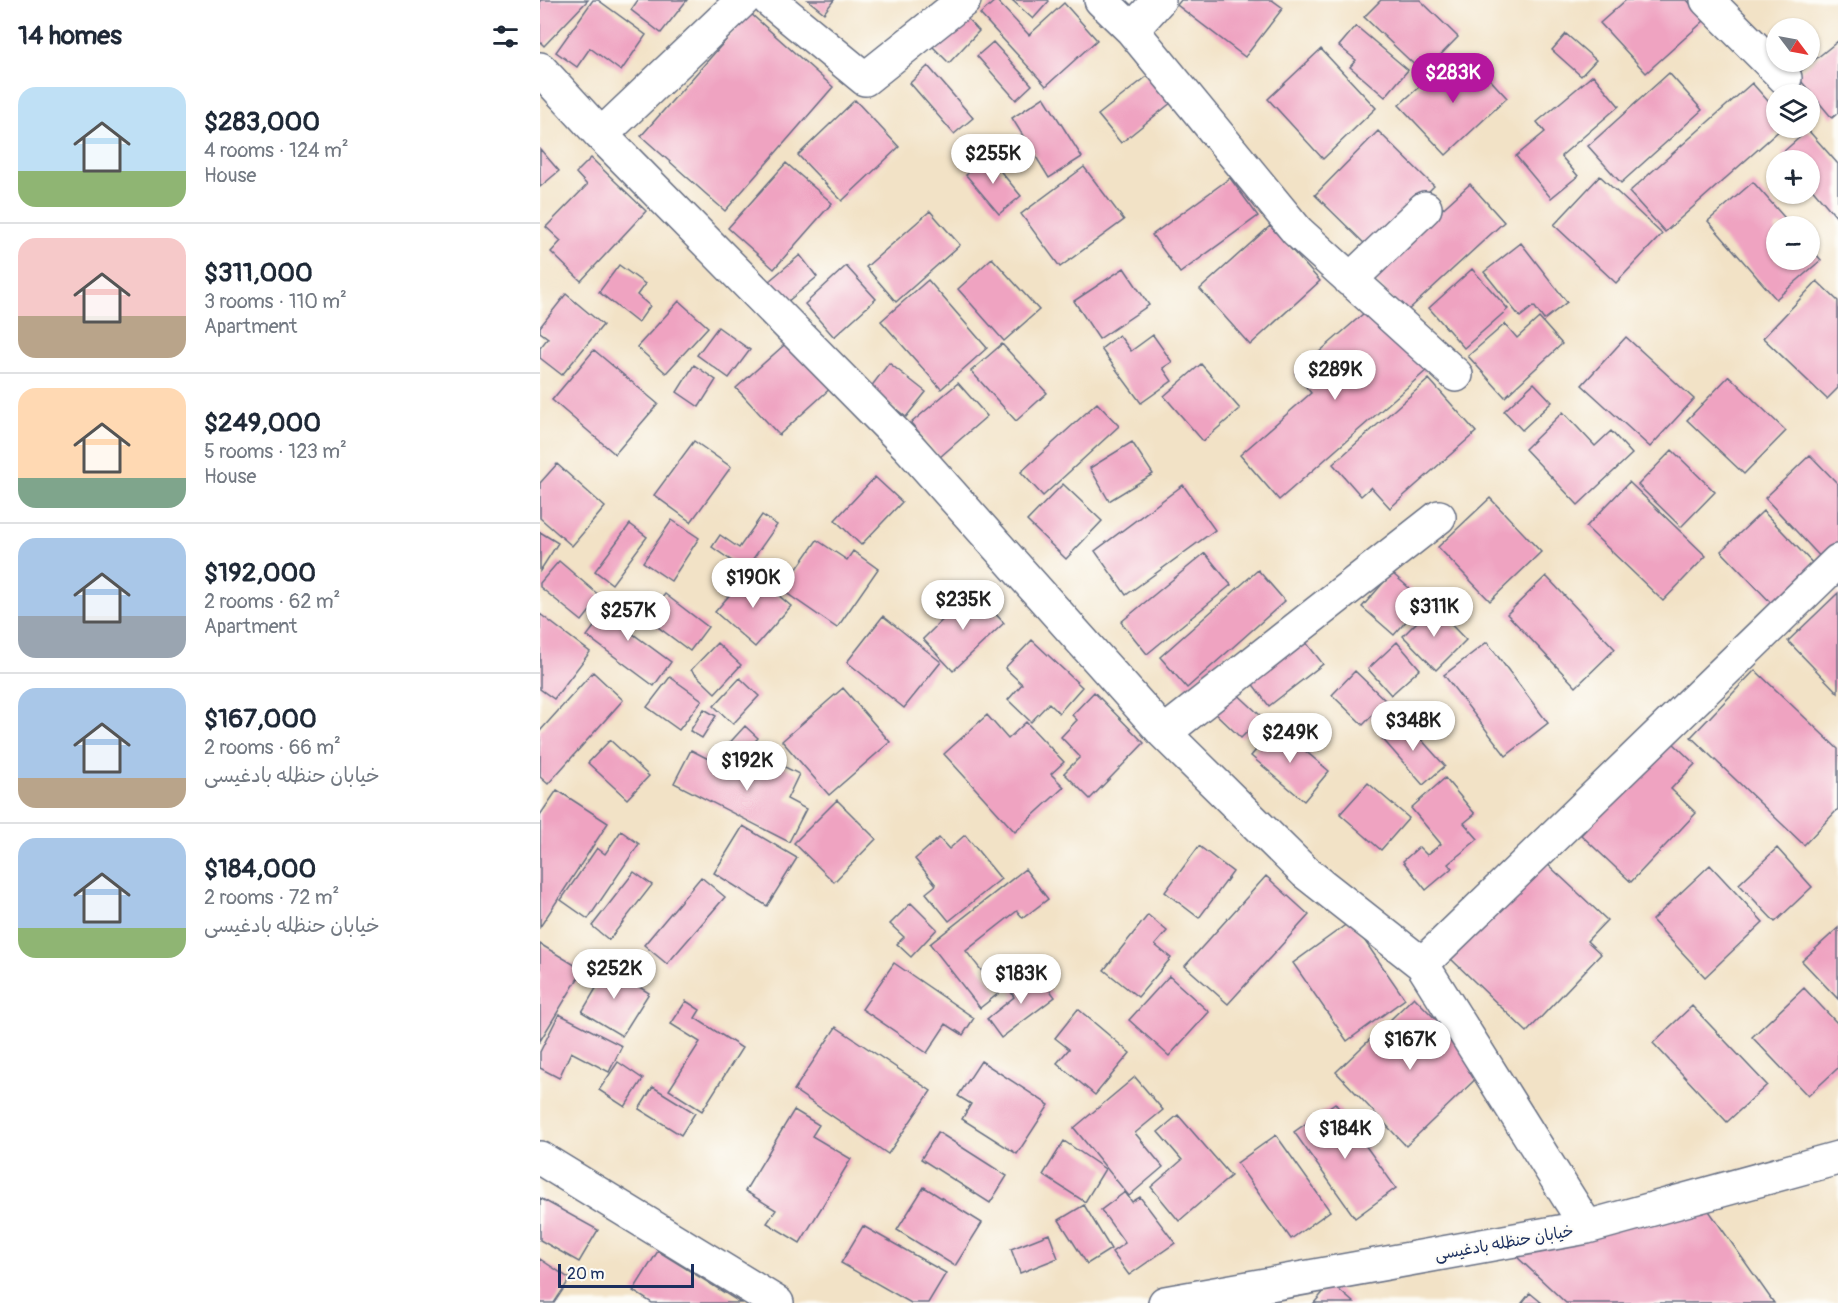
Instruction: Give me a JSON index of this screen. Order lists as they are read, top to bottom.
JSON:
{
  "streets": {
    "street": ["خیابان حنظله بادغیسی"]
  },
  "scale_bar": "20 m",
  "north": "bottom right",
  "page": {
    "heading": "14 homes",
    "map_buttons": ["+", "−"],
    "price": [
      "$283K",
      "$255K",
      "$289K",
      "$190K",
      "$235K",
      "$311K",
      "$257K",
      "$348K",
      "$249K",
      "$192K",
      "$252K",
      "$183K",
      "$167K",
      "$184K"
    ],
    "list": [
      {
        "name": "$283,000",
        "note": "4 rooms · 124 m² · House"
      },
      {
        "name": "$311,000",
        "note": "3 rooms · 110 m² · Apartment"
      },
      {
        "name": "$249,000",
        "note": "5 rooms · 123 m² · House"
      },
      {
        "name": "$192,000",
        "note": "2 rooms · 62 m² · Apartment"
      },
      {
        "name": "$167,000",
        "note": "2 rooms · 66 m² · خیابان حنظله بادغیسی"
      },
      {
        "name": "$184,000",
        "note": "2 rooms · 72 m² · خیابان حنظله بادغیسی"
      }
    ],
    "scale": "20 m"
  }
}
